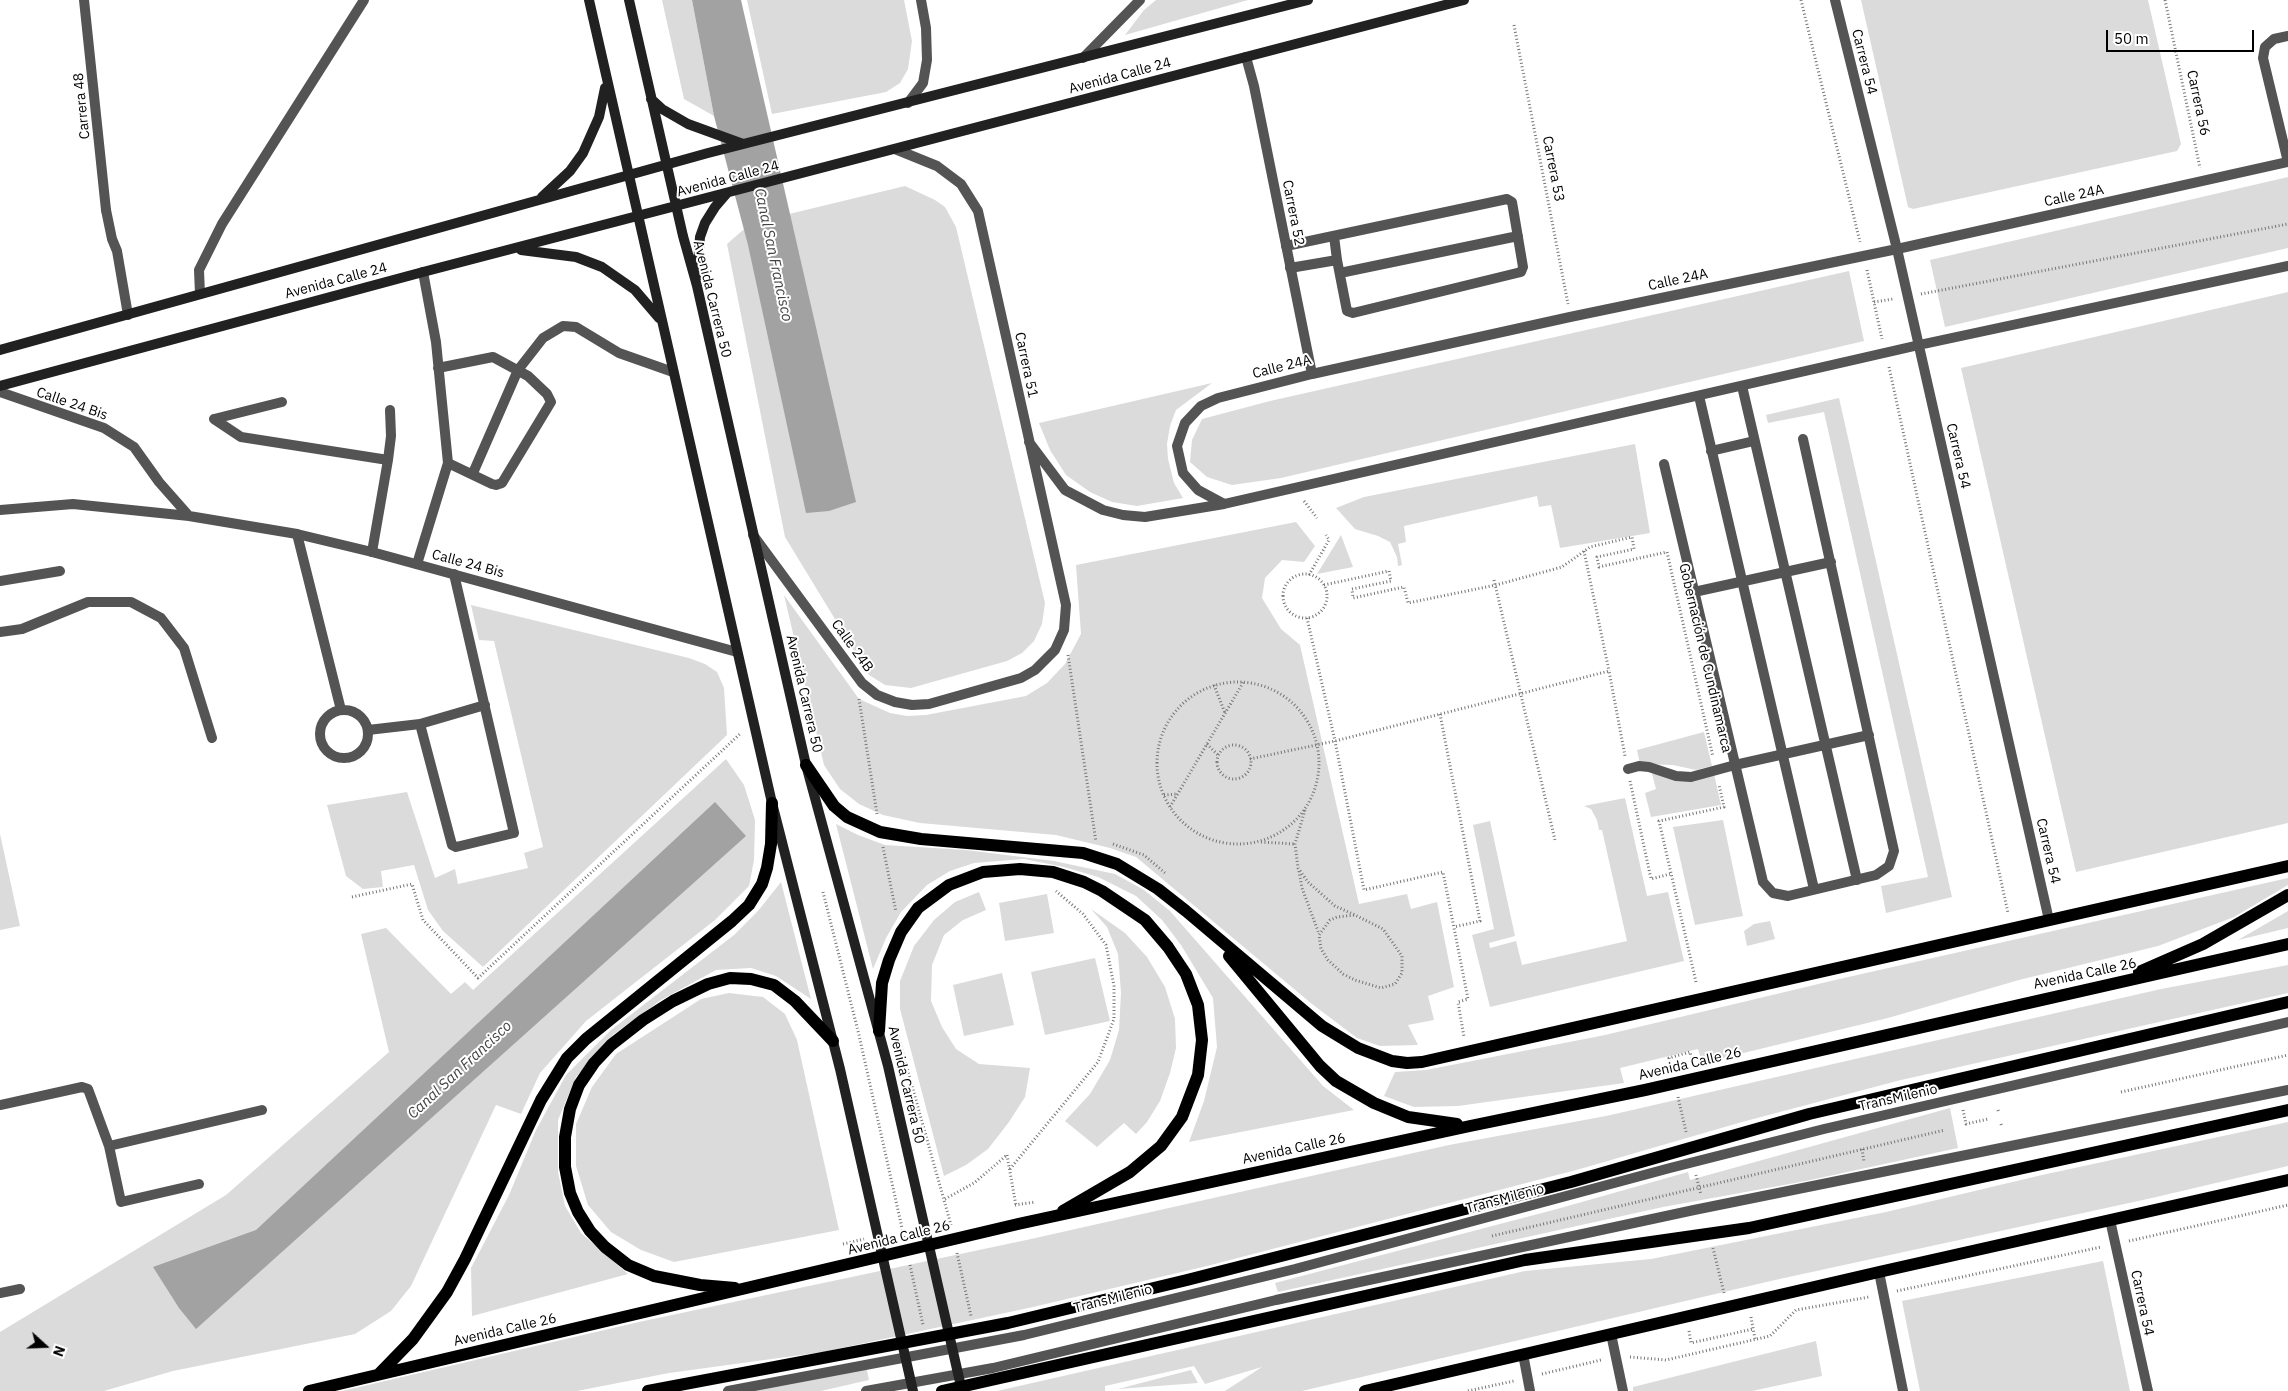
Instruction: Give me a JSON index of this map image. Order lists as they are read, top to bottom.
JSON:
{
  "streets": {
    "main road": ["Avenida Calle 24", "Avenida Carrera 50", "Avenida Calle 26"],
    "street": [
      "Carrera 54",
      "Carrera 48",
      "Calle 24A",
      "Carrera 52",
      "Carrera 51",
      "Calle 24 Bis",
      "Calle 24B",
      "Gobernación de Cundinamarca",
      "TransMilenio"
    ],
    "path": ["Carrera 56", "Carrera 53"]
  },
  "crossings": [
    ["Carrera 54", "Calle 24A"],
    ["Avenida Calle 24", "Carrera 48"],
    ["Avenida Calle 24", "Carrera 52"],
    ["Avenida Calle 24", "Avenida Carrera 50"],
    ["Avenida Calle 24", "Carrera 51"],
    ["Carrera 56", "Calle 24A"],
    ["Carrera 53", "Calle 24A"],
    ["Calle 24A", "Carrera 52"],
    ["Avenida Carrera 50", "Calle 24B"],
    ["Carrera 51", "Calle 24B"]
  ],
  "water": ["Canal San Francisco"],
  "scale_bar": "50 m",
  "north": "right"
}
